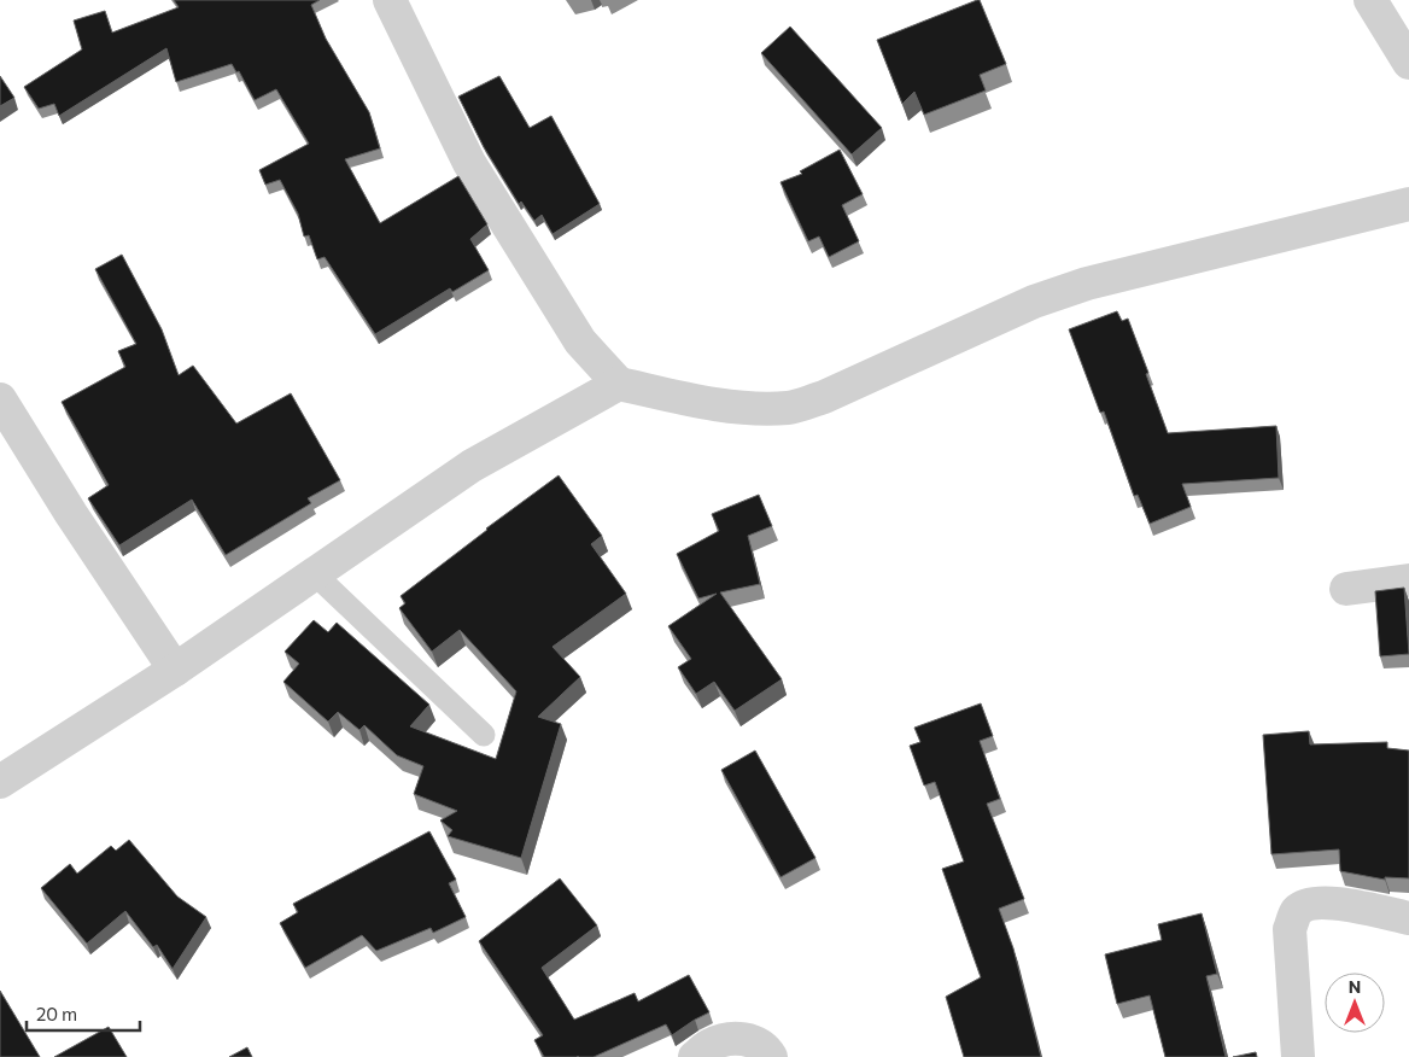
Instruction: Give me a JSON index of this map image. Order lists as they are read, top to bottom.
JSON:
{
  "scale_bar": "20 m",
  "north": "top"
}
